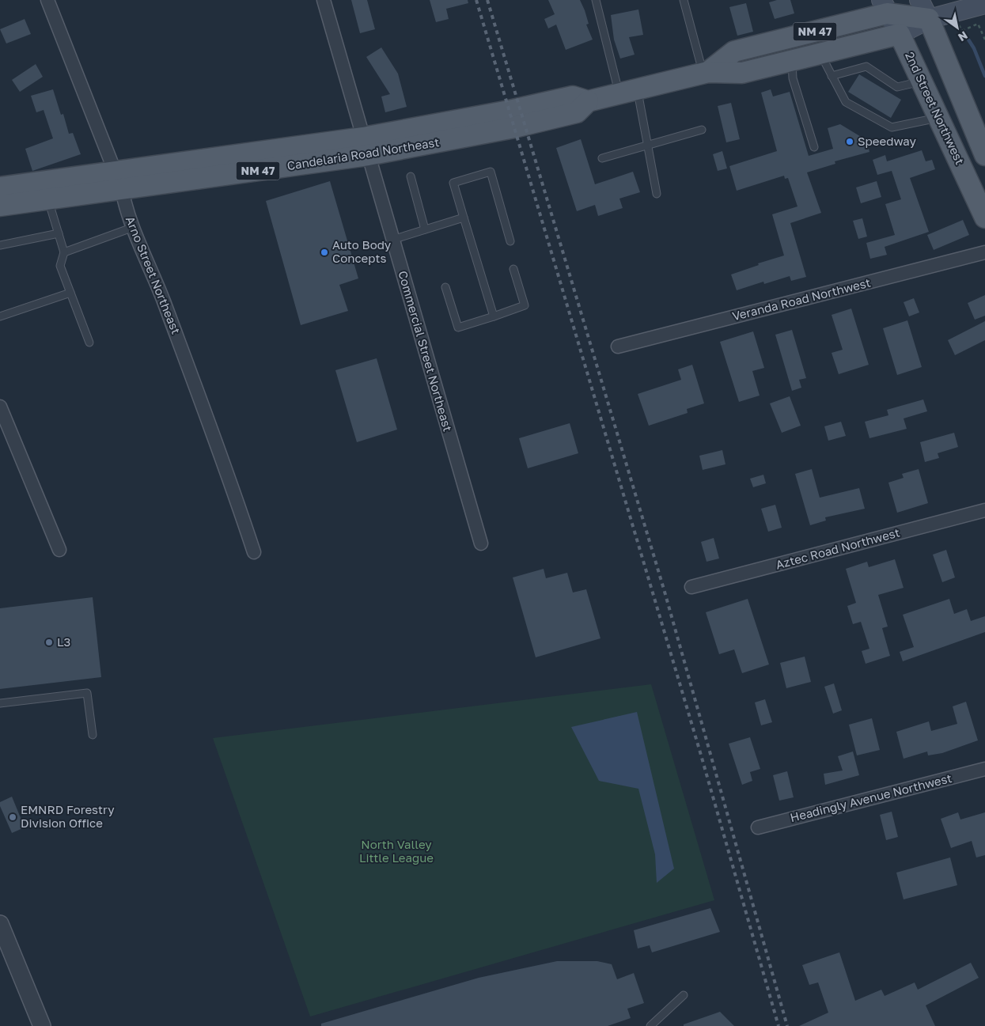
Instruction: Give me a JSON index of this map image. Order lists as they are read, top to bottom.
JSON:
{
  "streets": {
    "main road": ["NM 47", "2nd Street Northwest", "Candelaria Road Northeast"],
    "street": [
      "Arno Street Northeast",
      "Veranda Road Northwest",
      "Commercial Street Northeast",
      "Aztec Road Northwest",
      "Headingly Avenue Northwest"
    ]
  },
  "crossings": [
    ["NM 47", "2nd Street Northwest"],
    ["NM 47", "Candelaria Road Northeast"],
    ["Candelaria Road Northeast", "Arno Street Northeast"],
    ["Candelaria Road Northeast", "Commercial Street Northeast"]
  ],
  "parks": ["North Valley Little League"],
  "places": [
    "Speedway",
    "Auto Body Concepts",
    "L3",
    "EMNRD Forestry Division Office"
  ],
  "north": "bottom right"
}
